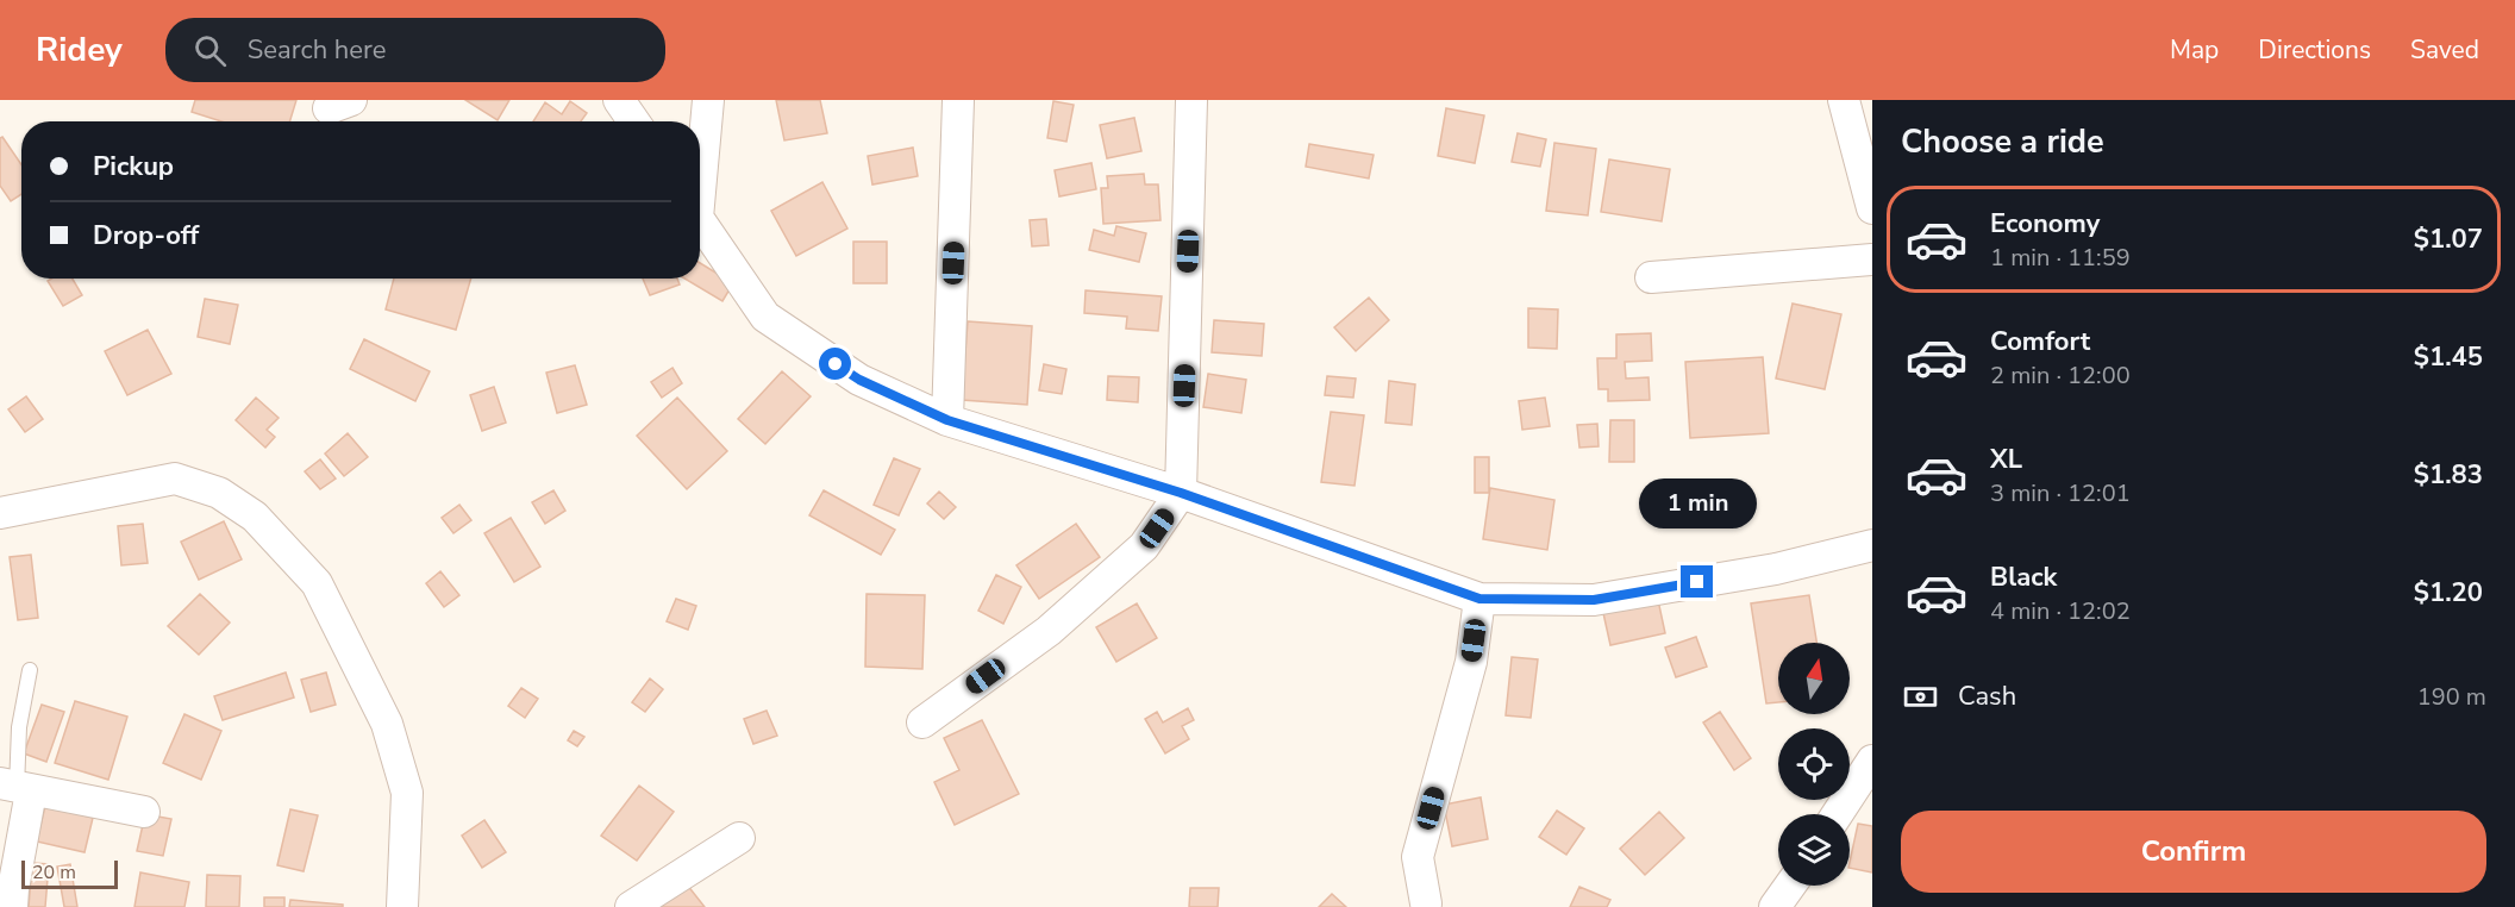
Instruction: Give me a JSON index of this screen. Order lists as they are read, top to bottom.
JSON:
{
  "scale_bar": "20 m",
  "north": "top",
  "page": {
    "header": "Ridey",
    "search": "Search here",
    "nav": ["Map", "Directions", "Saved"],
    "heading": "Choose a ride",
    "banner": ["Pickup", "Drop-off"],
    "list": [
      {
        "name": "Economy",
        "note": "1 min · 11:59",
        "value": "$1.07"
      },
      {
        "name": "Comfort",
        "note": "2 min · 12:00",
        "value": "$1.45"
      },
      {
        "name": "XL",
        "note": "3 min · 12:01",
        "value": "$1.83"
      },
      {
        "name": "Black",
        "note": "4 min · 12:02",
        "value": "$1.20"
      }
    ],
    "bubble": "1 min",
    "pay": ["Cash", "190 m"],
    "buttons": "Confirm",
    "scale": "20 m"
  }
}
